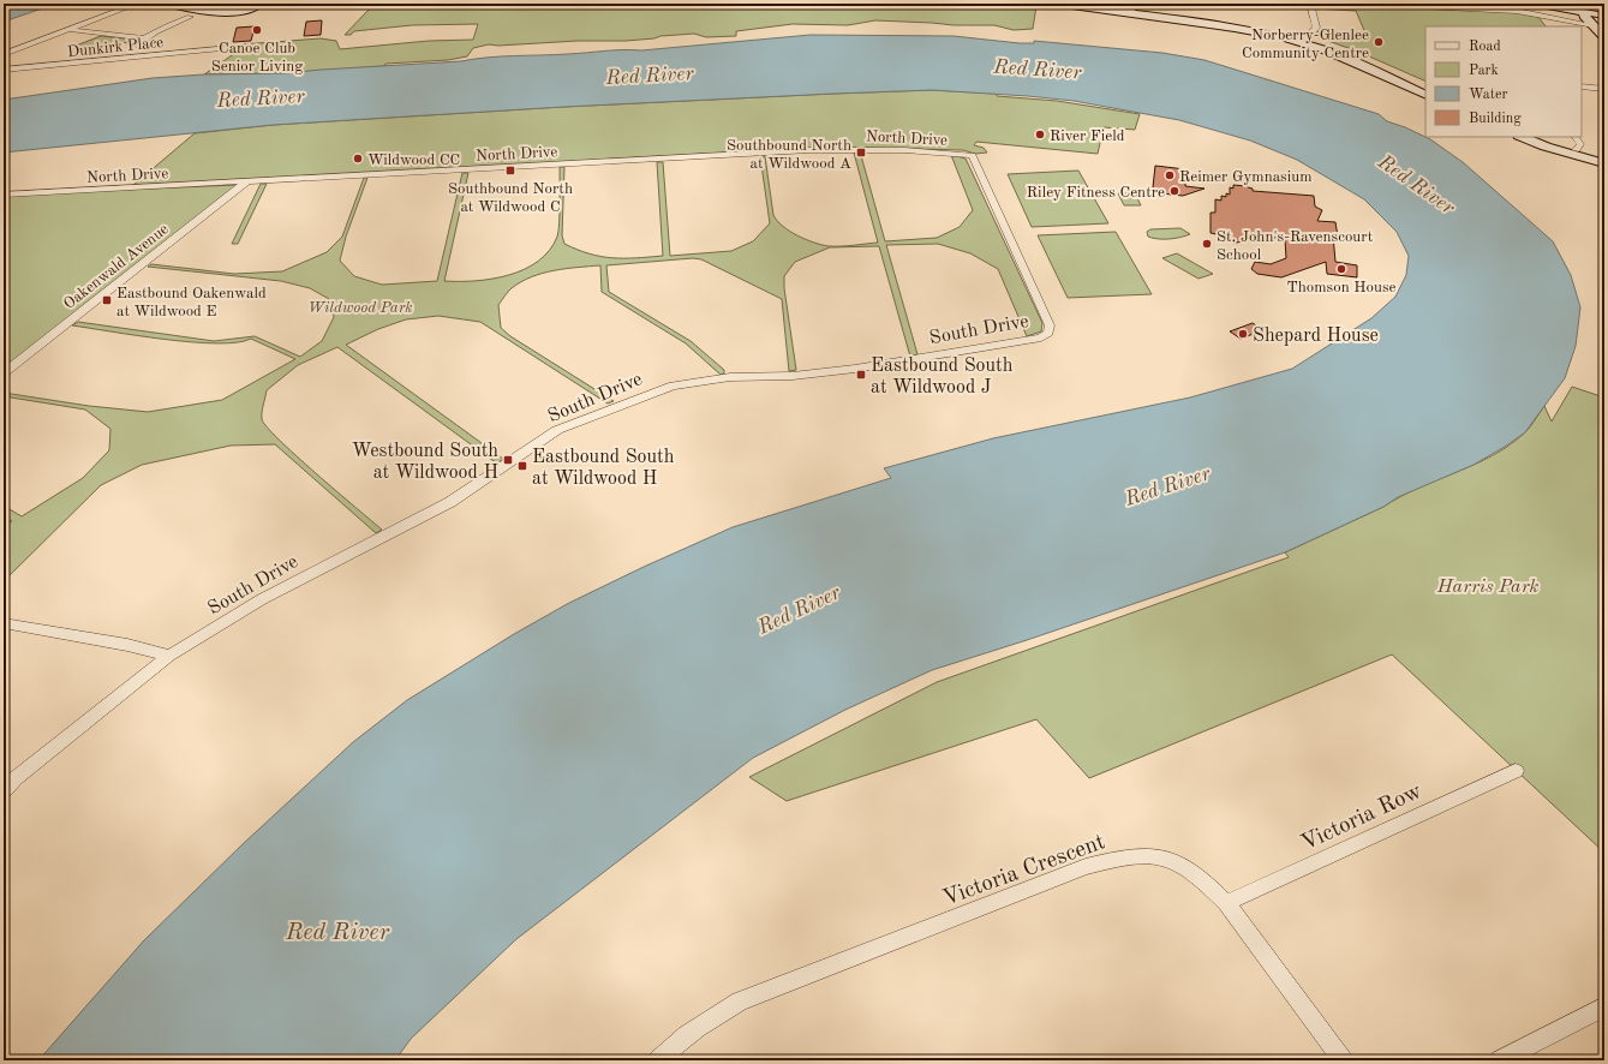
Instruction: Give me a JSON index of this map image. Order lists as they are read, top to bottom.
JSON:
{
  "streets": {
    "street": [
      "Dunkirk Place",
      "North Drive",
      "Oakenwald Avenue",
      "South Drive",
      "Victoria Row",
      "Victoria Crescent"
    ]
  },
  "crossings": [
    ["North Drive", "Oakenwald Avenue"],
    ["North Drive", "South Drive"],
    ["Victoria Row", "Victoria Crescent"]
  ],
  "water": ["Red River"],
  "parks": ["Wildwood Park", "Harris Park"],
  "places": {
    "other": [
      "Canoe Club Senior Living",
      "Norberry-Glenlee Community Centre",
      "River Field",
      "Wildwood CC",
      "Reimer Gymnasium",
      "Riley Fitness Centre",
      "St. John's-Ravenscourt School",
      "Thomson House",
      "Shepard House"
    ],
    "transit": [
      "Southbound North at Wildwood A",
      "Southbound North at Wildwood C",
      "Eastbound Oakenwald at Wildwood E",
      "Eastbound South at Wildwood J",
      "Westbound South at Wildwood H",
      "Eastbound South at Wildwood H"
    ]
  },
  "legend": [
    "Road",
    "Park",
    "Water",
    "Building"
  ]
}
